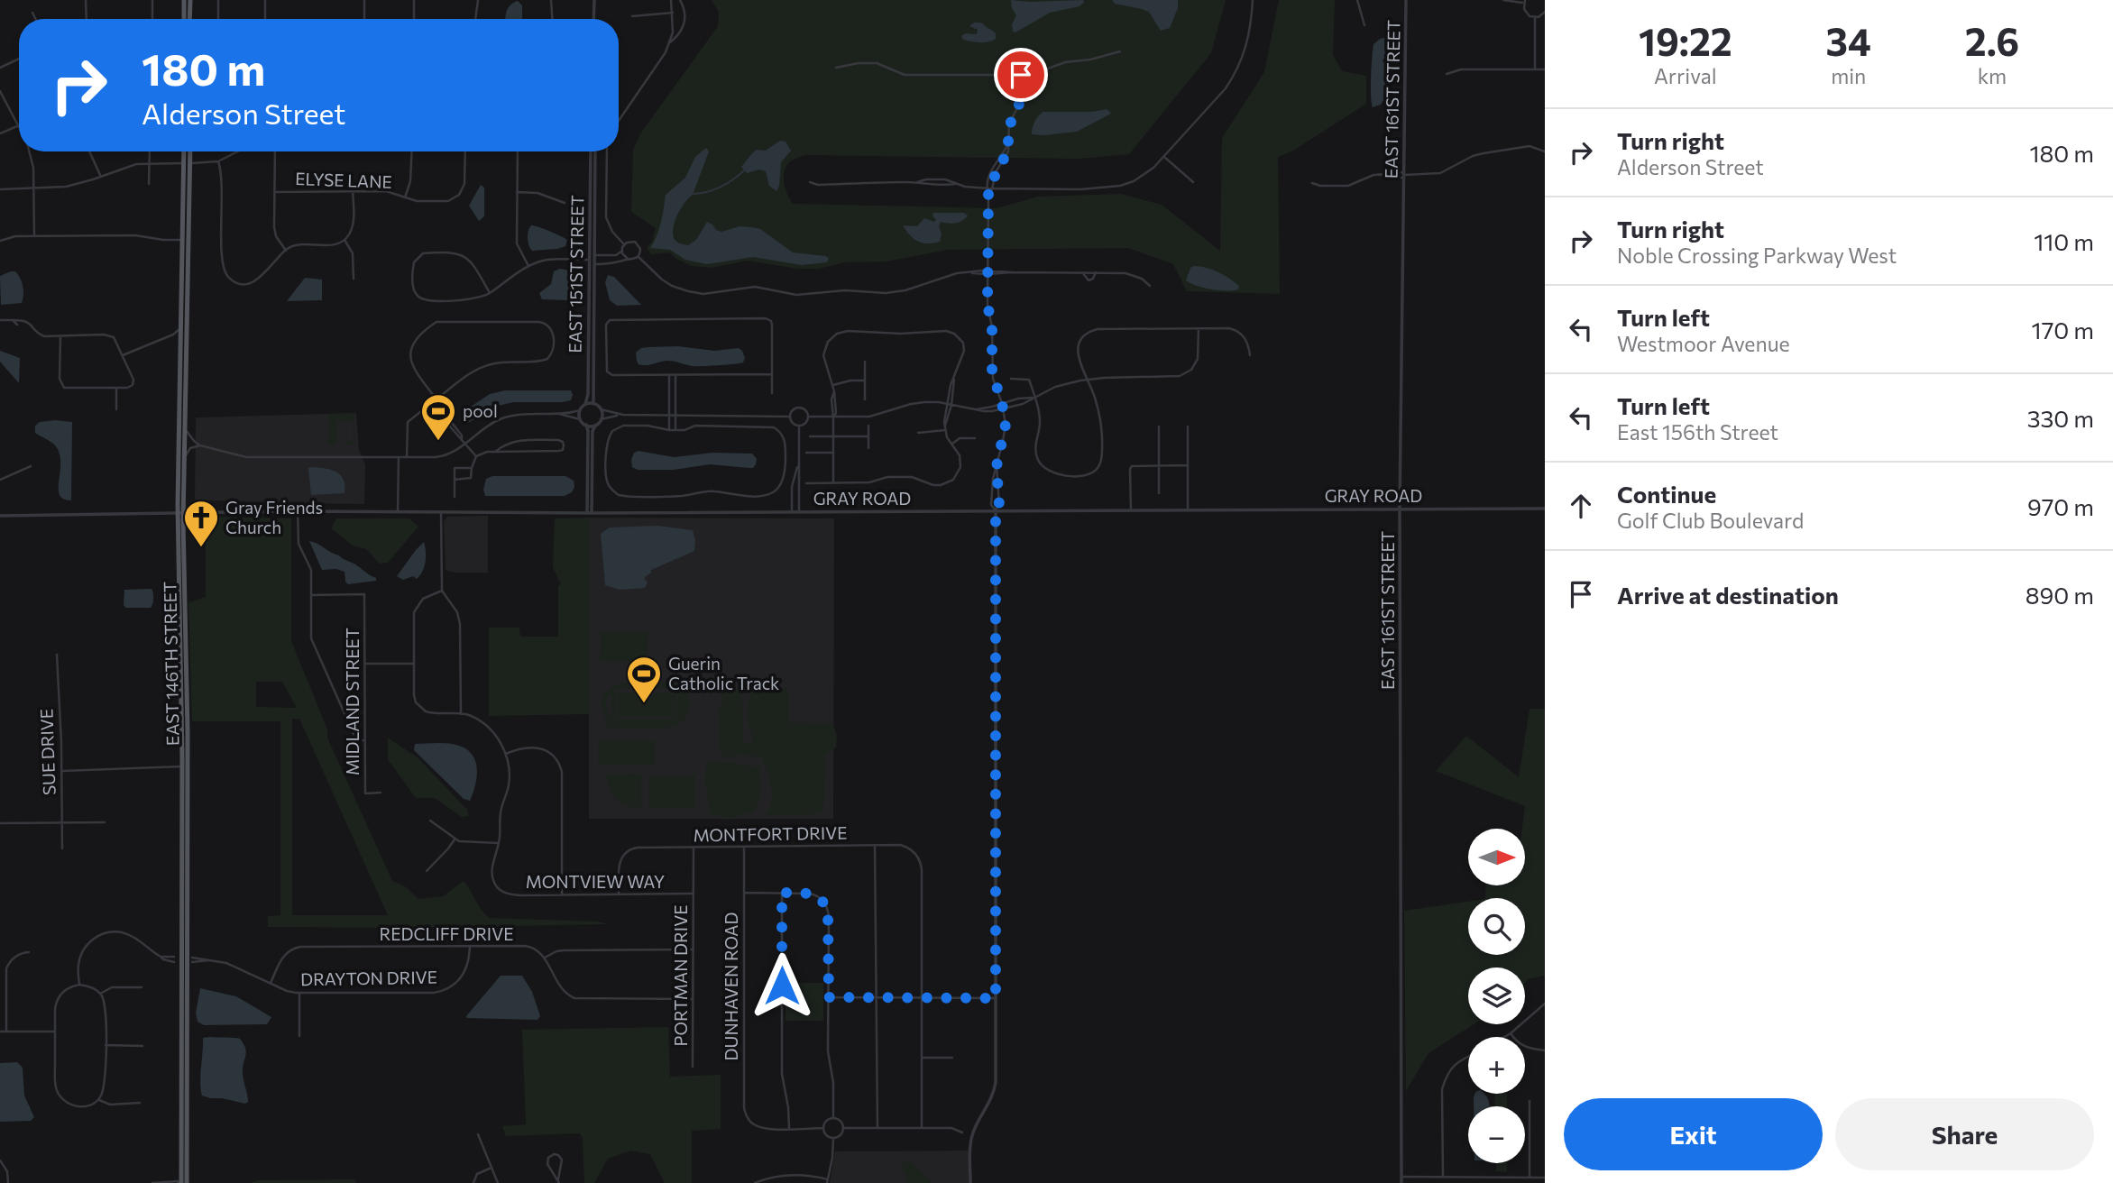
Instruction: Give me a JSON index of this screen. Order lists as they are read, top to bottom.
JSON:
{
  "streets": {
    "main road": ["EAST 146TH STREET"],
    "street": [
      "EAST 161ST STREET",
      "ELYSE LANE",
      "EAST 151ST STREET",
      "GRAY ROAD",
      "MIDLAND STREET",
      "SUE DRIVE",
      "MONTFORT DRIVE",
      "MONTVIEW WAY",
      "REDCLIFF DRIVE",
      "PORTMAN DRIVE",
      "DRAYTON DRIVE",
      "DUNHAVEN ROAD"
    ]
  },
  "crossings": [
    ["EAST 161ST STREET", "GRAY ROAD"],
    ["GRAY ROAD", "EAST 146TH STREET"],
    ["MONTFORT DRIVE", "MONTVIEW WAY"],
    ["MONTFORT DRIVE", "PORTMAN DRIVE"],
    ["MONTFORT DRIVE", "DUNHAVEN ROAD"],
    ["MONTVIEW WAY", "PORTMAN DRIVE"],
    ["REDCLIFF DRIVE", "DRAYTON DRIVE"]
  ],
  "places": {
    "sports": ["pool", "Guerin Catholic Track"],
    "church": ["Gray Friends Church"]
  },
  "north": "right",
  "page": {
    "eta": [
      "19:22",
      "Arrival",
      "34",
      "min",
      "2.6",
      "km"
    ],
    "turn": ["180 m", "Alderson Street"],
    "list": [
      {
        "name": "Turn right",
        "note": "Alderson Street",
        "value": "180 m"
      },
      {
        "name": "Turn right",
        "note": "Noble Crossing Parkway West",
        "value": "110 m"
      },
      {
        "name": "Turn left",
        "note": "Westmoor Avenue",
        "value": "170 m"
      },
      {
        "name": "Turn left",
        "note": "East 156th Street",
        "value": "330 m"
      },
      {
        "name": "Continue",
        "note": "Golf Club Boulevard",
        "value": "970 m"
      },
      {
        "name": "Arrive at destination",
        "value": "890 m"
      }
    ],
    "map_buttons": ["+", "−"],
    "buttons": ["Exit", "Share"]
  }
}
